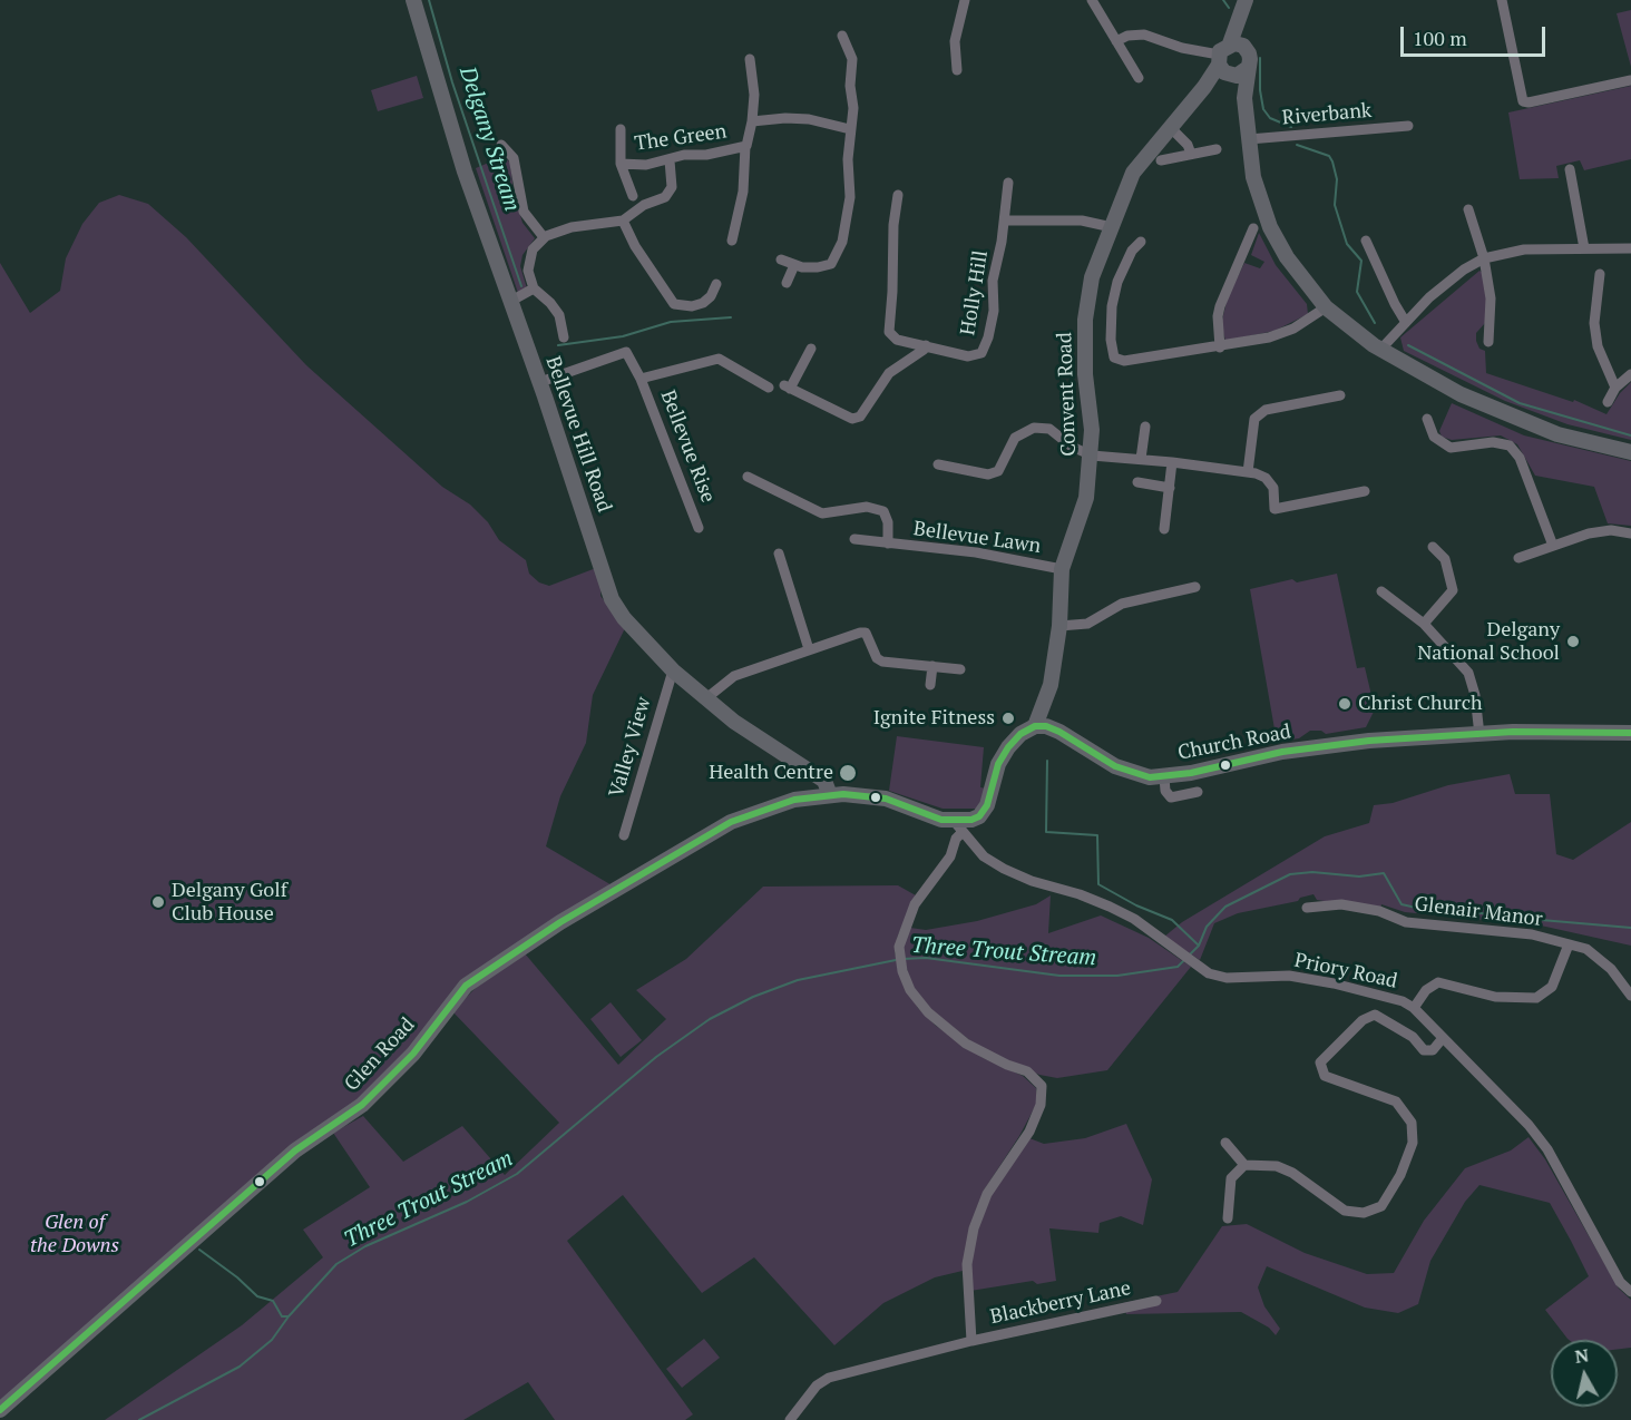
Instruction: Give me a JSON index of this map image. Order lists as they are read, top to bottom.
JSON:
{
  "streets": {
    "street": [
      "Riverbank",
      "The Green",
      "Holly Hill",
      "Convent Road",
      "Bellevue Hill Road",
      "Bellevue Rise",
      "Bellevue Lawn",
      "Church Road",
      "Valley View",
      "Glenair Manor",
      "Priory Road",
      "Glen Road",
      "Blackberry Lane"
    ]
  },
  "crossings": [
    ["Convent Road", "Bellevue Lawn"],
    ["Convent Road", "Church Road"],
    ["Bellevue Hill Road", "Bellevue Rise"],
    ["Bellevue Hill Road", "Valley View"],
    ["Bellevue Hill Road", "Glen Road"],
    ["Priory Road", "Glen Road"],
    ["Priory Road", "Blackberry Lane"],
    ["Glen Road", "Blackberry Lane"]
  ],
  "water": ["Delgany Stream", "Three Trout Stream"],
  "parks": ["Glen of the Downs"],
  "places": [
    "Delgany National School",
    "Christ Church",
    "Ignite Fitness",
    "Health Centre",
    "Delgany Golf Club House"
  ],
  "scale_bar": "100 m",
  "north": "top"
}
